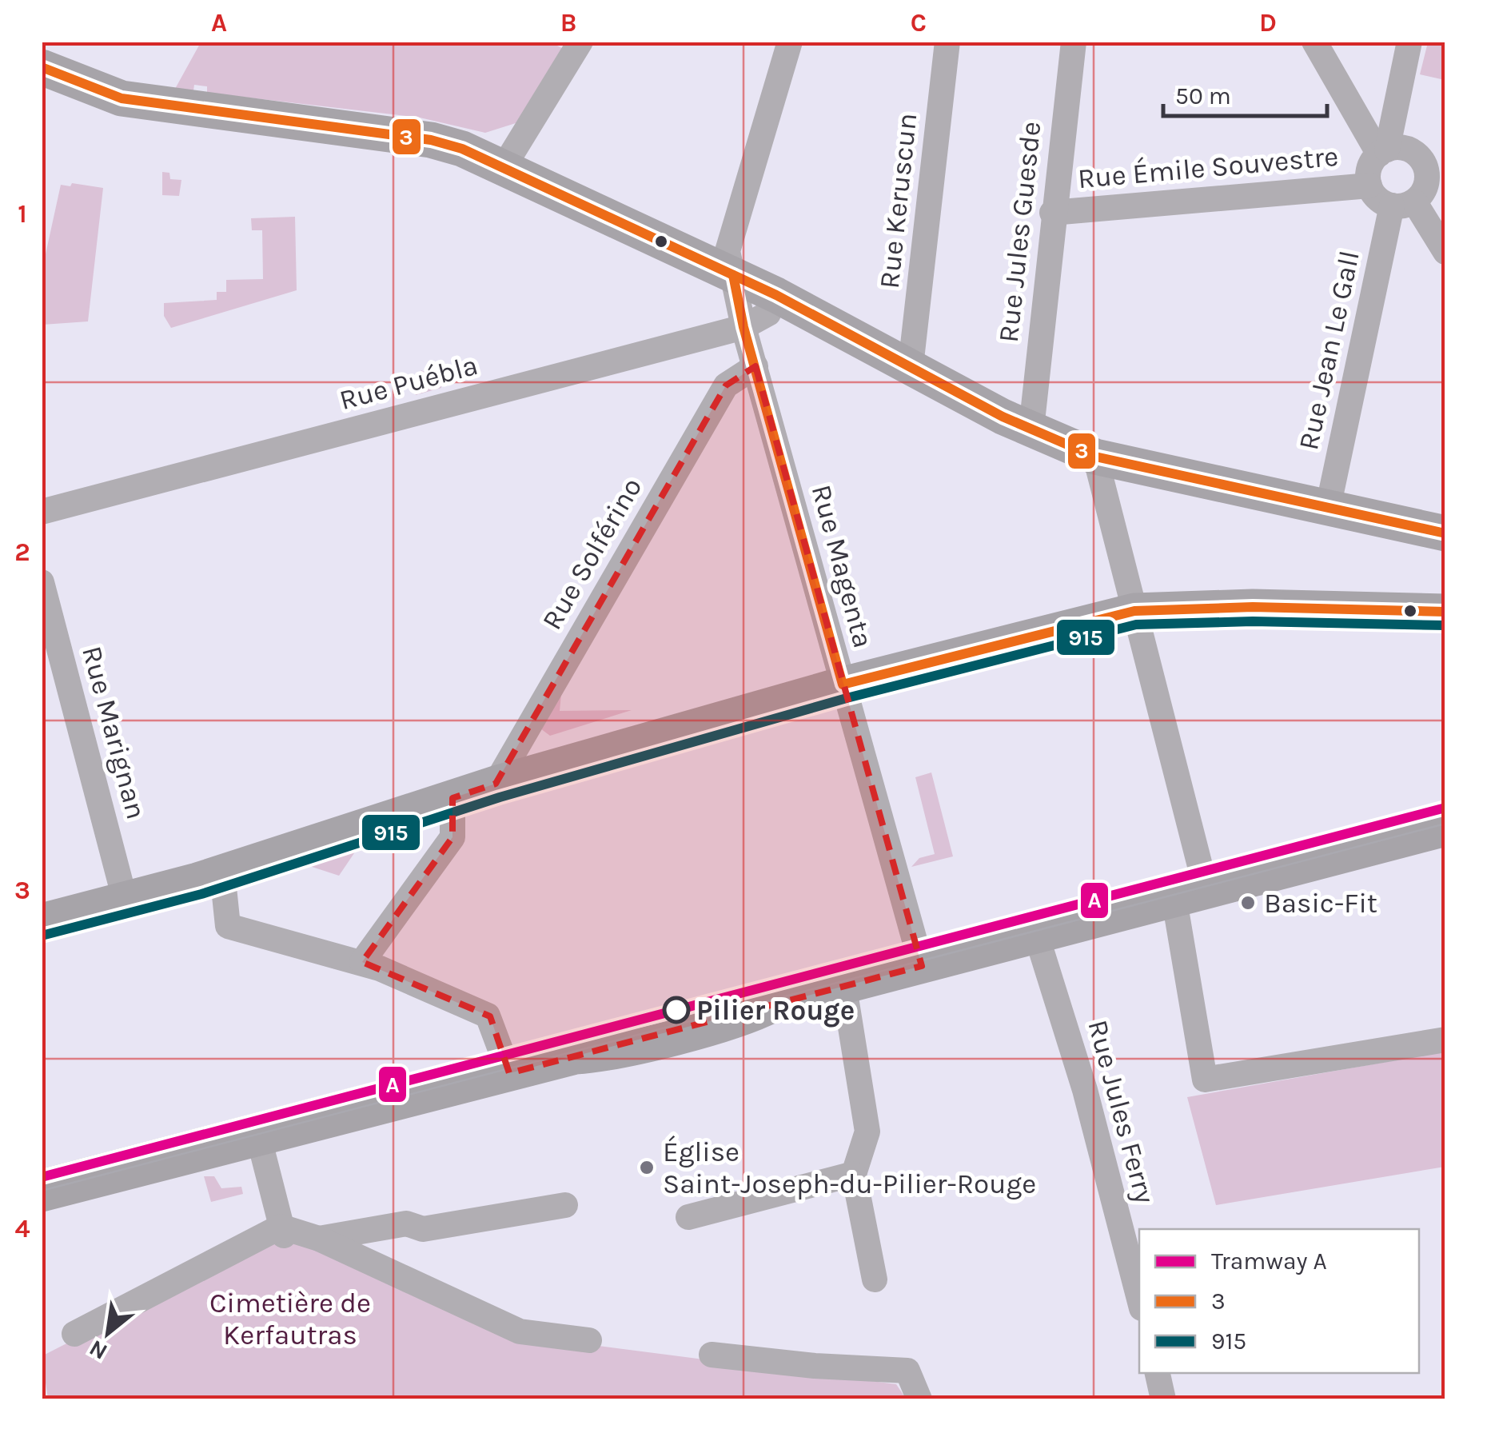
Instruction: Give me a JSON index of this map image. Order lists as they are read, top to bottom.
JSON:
{
  "streets": {
    "street": [
      "Rue Émile Souvestre",
      "Rue Keruscun",
      "Rue Jules Guesde",
      "Rue Jean Le Gall",
      "Rue Puébla",
      "Rue Solférino",
      "Rue Magenta",
      "Rue Marignan",
      "Rue Jules Ferry"
    ]
  },
  "crossings": [
    ["Rue Émile Souvestre", "Rue Jules Guesde"],
    ["Rue Émile Souvestre", "Rue Jean Le Gall"],
    ["Rue Puébla", "Rue Magenta"],
    ["Rue Solférino", "Rue Magenta"]
  ],
  "parks": ["Cimetière de Kerfautras"],
  "places": ["Basic-Fit", "Pilier Rouge", "Église Saint-Joseph-du-Pilier-Rouge"],
  "lines": ["transit line 3", "transit line 915", "tram line A"],
  "legend": ["Tramway A", "3", "915"],
  "scale_bar": "50 m",
  "north": "bottom left",
  "grid": {
    "columns": [
      "A",
      "B",
      "C",
      "D"
    ],
    "rows": [
      "1",
      "2",
      "3",
      "4"
    ]
  }
}
